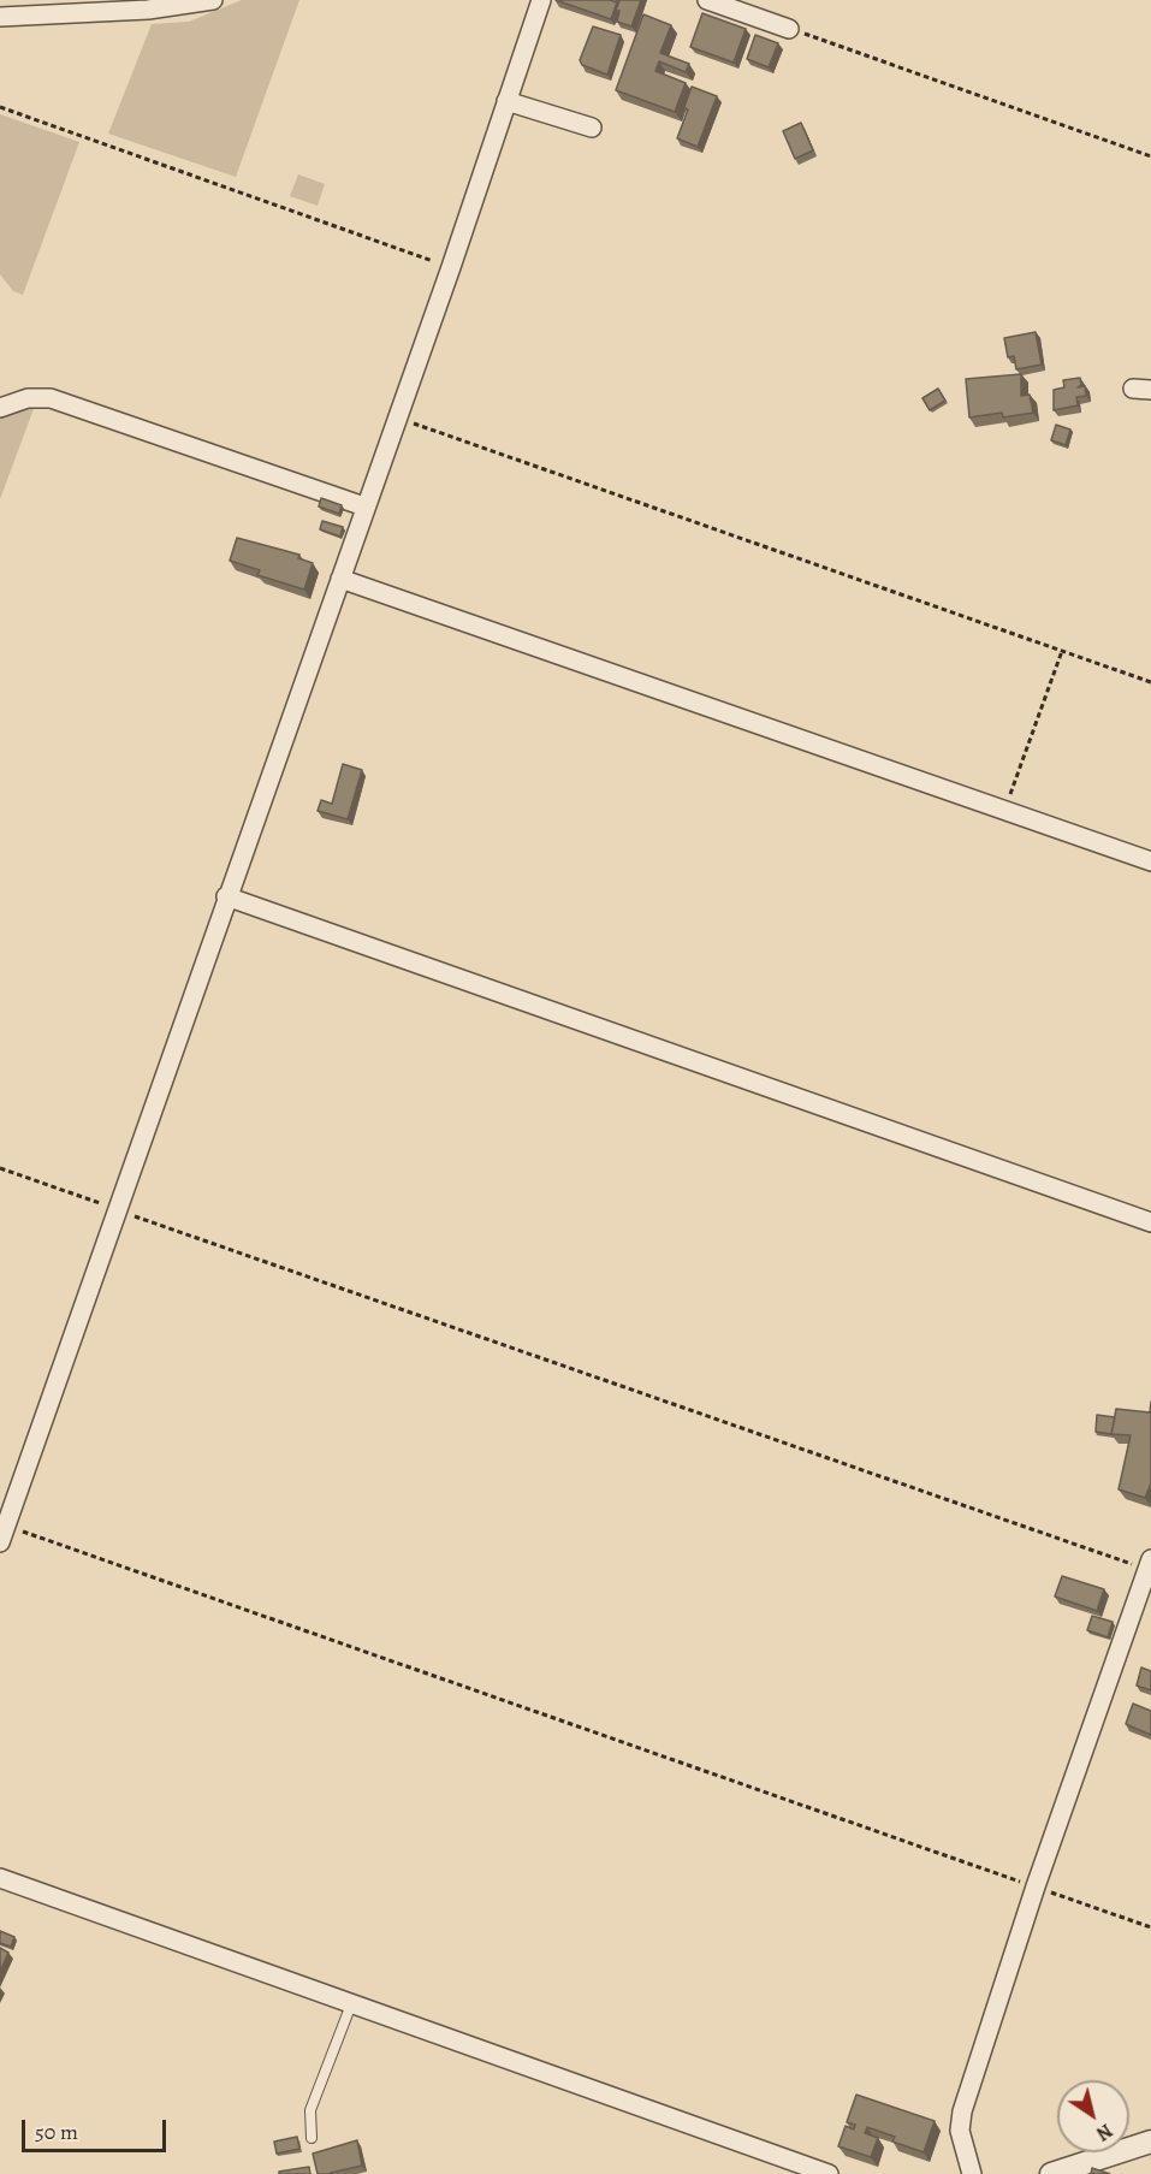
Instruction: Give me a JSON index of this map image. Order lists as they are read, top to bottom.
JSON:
{
  "scale_bar": "50 m",
  "north": "bottom right"
}
